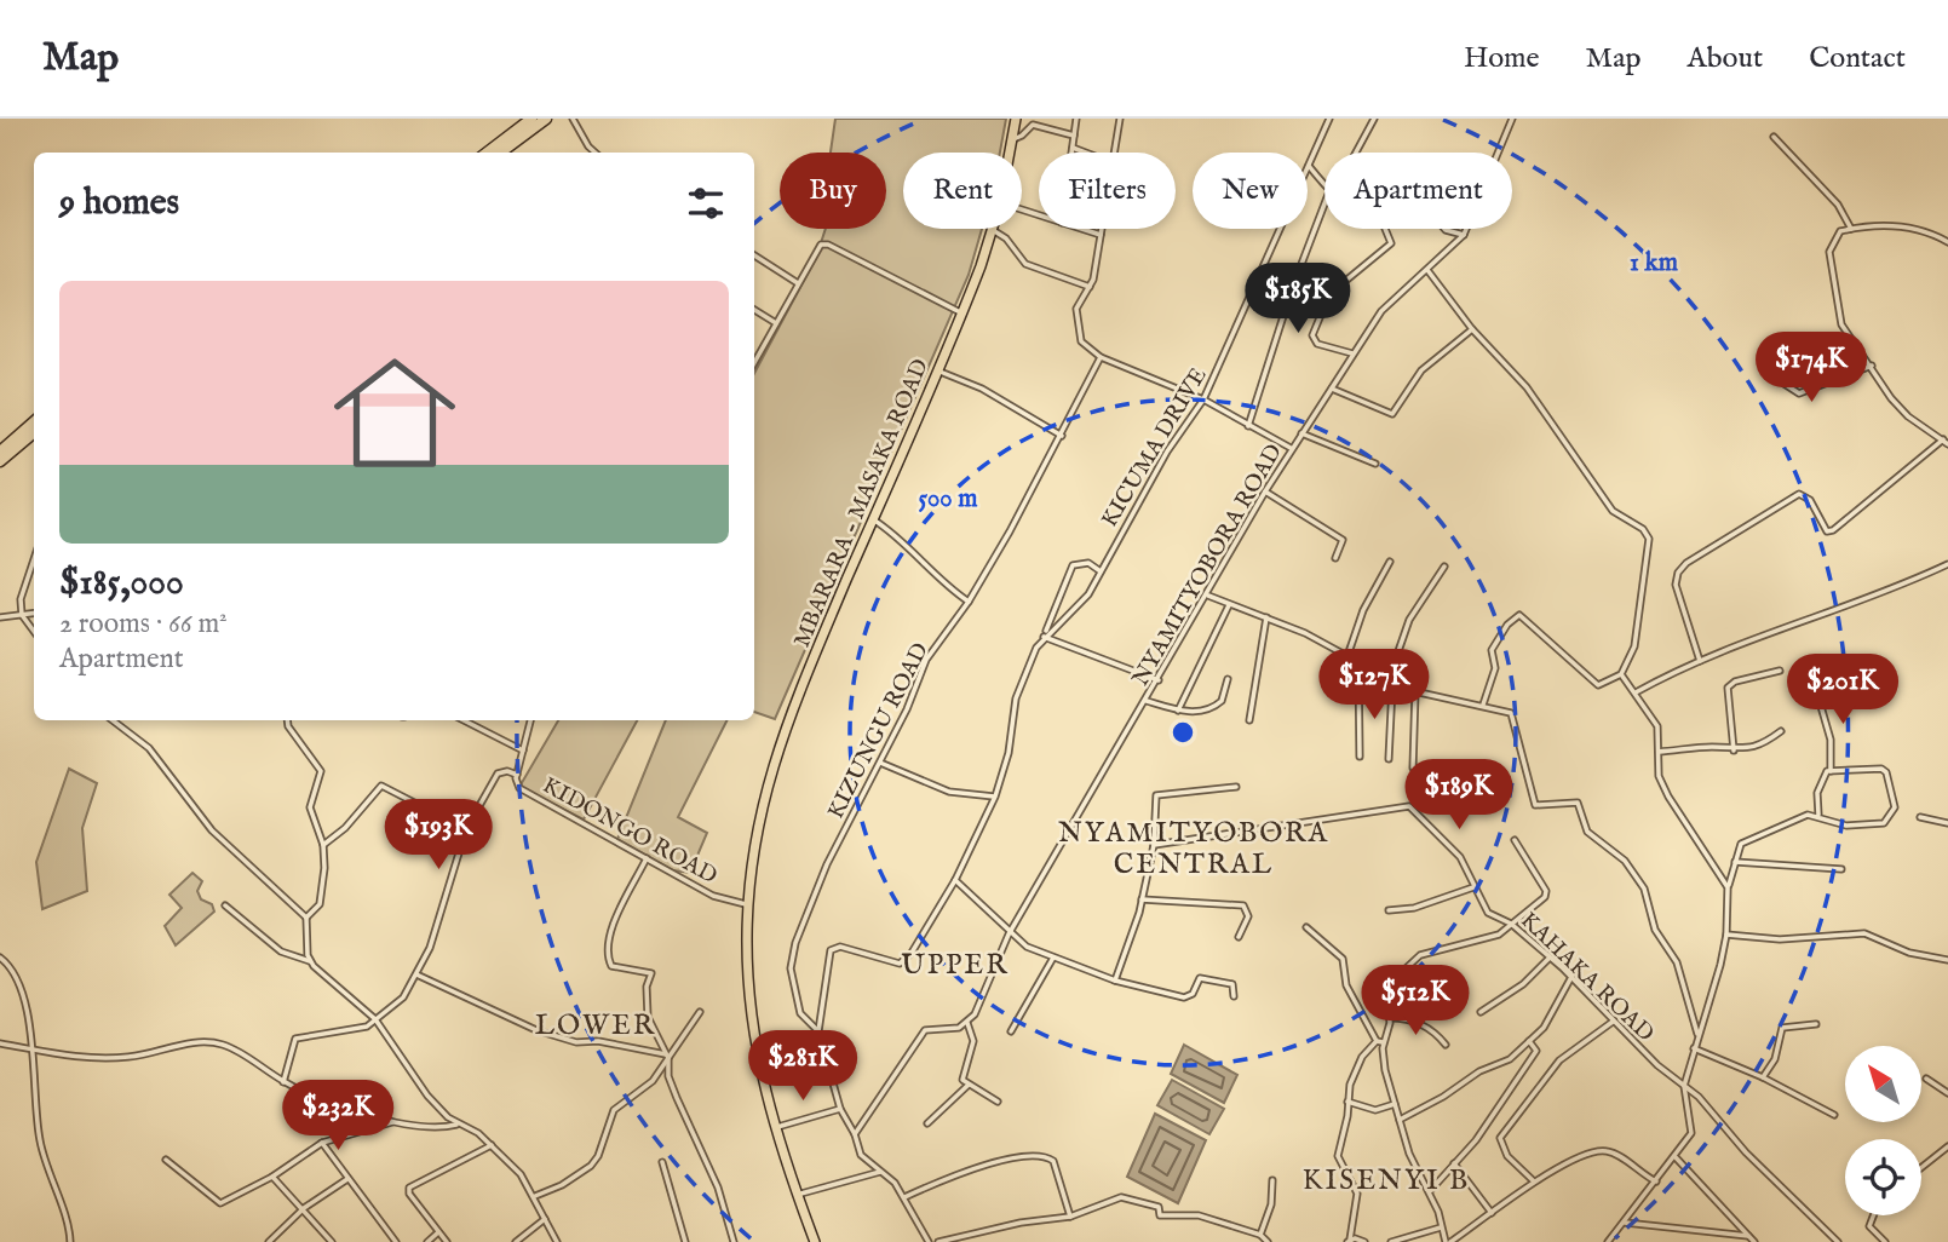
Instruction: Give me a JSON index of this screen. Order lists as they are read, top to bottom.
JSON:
{
  "streets": {
    "main road": ["MBARARA - MASAKA ROAD"],
    "street": [
      "KICUMA DRIVE",
      "NYAMITYOBORA ROAD",
      "KIZUNGU ROAD",
      "KIDONGO ROAD",
      "KAHAKA ROAD"
    ]
  },
  "crossings": [
    ["MBARARA - MASAKA ROAD", "KIDONGO ROAD"]
  ],
  "districts": [
    "NYAMITYOBORA CENTRAL",
    "UPPER",
    "LOWER",
    "KISENYI B"
  ],
  "north": "top left",
  "page": {
    "header": "Map",
    "nav": [
      "Home",
      "Map",
      "About",
      "Contact"
    ],
    "chip": [
      "Buy",
      "Rent",
      "Filters",
      "New",
      "Apartment"
    ],
    "heading": "9 homes",
    "list": [
      {
        "name": "$185,000",
        "note": "2 rooms · 66 m² · Apartment"
      }
    ],
    "price": [
      "$185K",
      "$174K",
      "$127K",
      "$201K",
      "$189K",
      "$193K",
      "$512K",
      "$281K",
      "$232K"
    ]
  },
  "rings": ["1 km", "500 m"]
}
